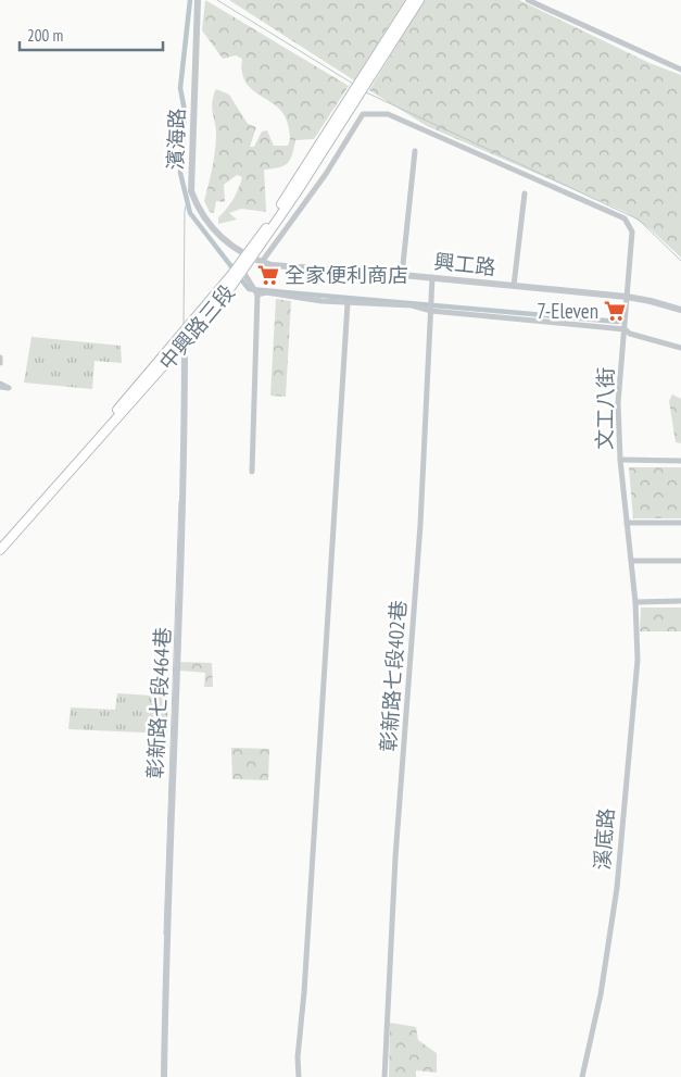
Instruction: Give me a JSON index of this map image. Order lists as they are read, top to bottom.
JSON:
{
  "streets": {
    "main road": ["中興路三段"],
    "street": [
      "濱海路",
      "興工路",
      "文工八街",
      "彰新路七段402巷",
      "彰新路七段464巷",
      "溪底路"
    ]
  },
  "crossings": [
    ["濱海路", "興工路"],
    ["濱海路", "中興路三段"],
    ["興工路", "中興路三段"],
    ["興工路", "文工八街"],
    ["興工路", "彰新路七段402巷"],
    ["中興路三段", "彰新路七段464巷"],
    ["文工八街", "溪底路"]
  ],
  "places": {
    "supermarket": ["全家便利商店", "7-Eleven"]
  },
  "scale_bar": "200 m"
}
